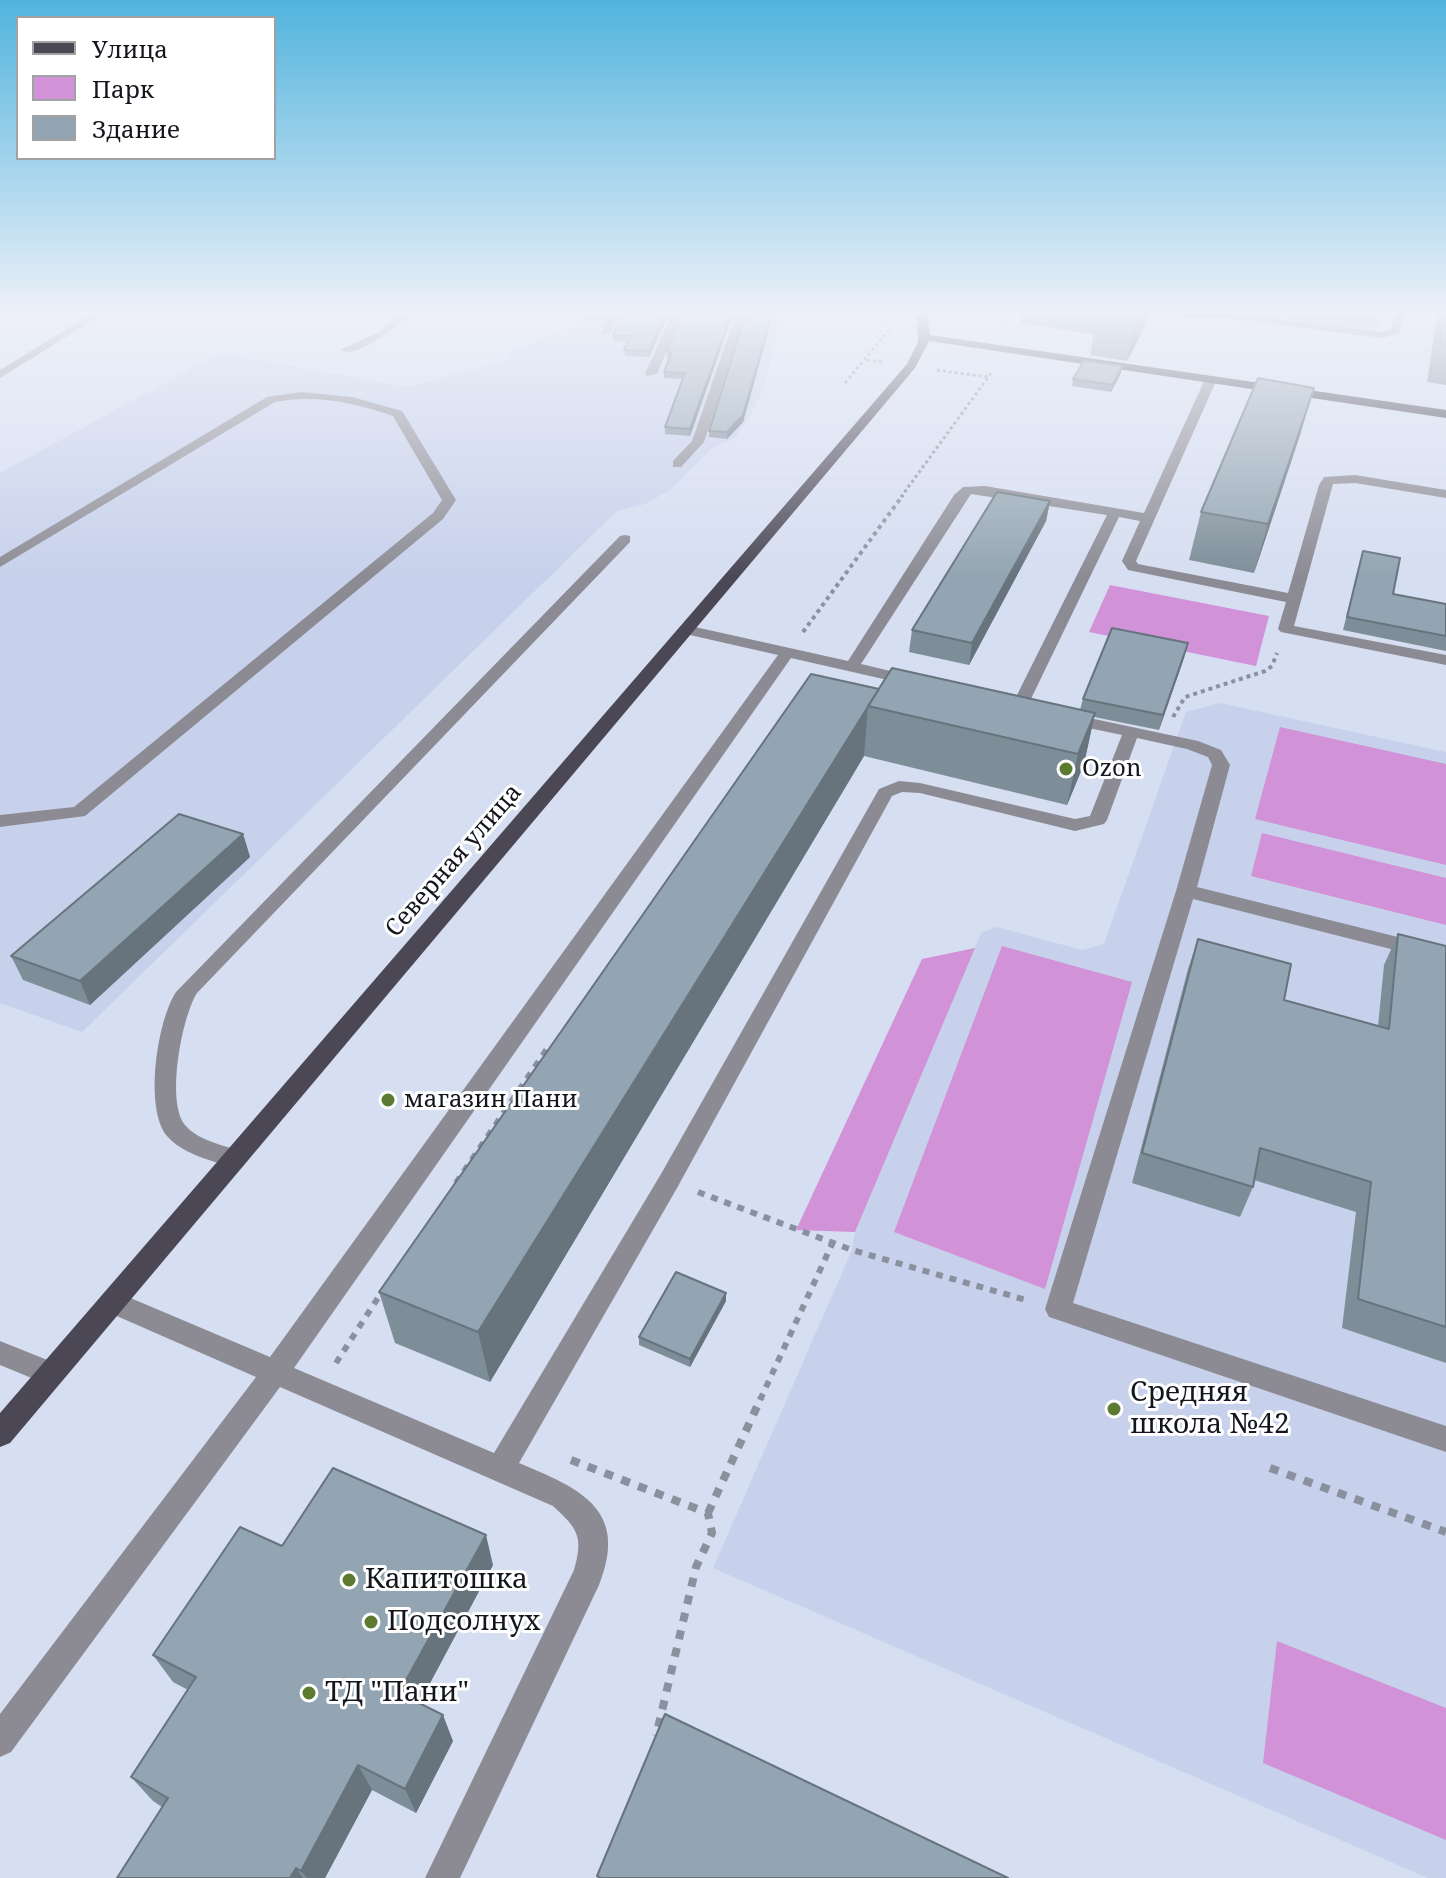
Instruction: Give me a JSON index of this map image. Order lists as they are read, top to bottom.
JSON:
{
  "streets": {
    "main road": ["Северная улица"]
  },
  "places": [
    "Ozon",
    "магазин Пани",
    "Средняя школа №42",
    "Капитошка",
    "Подсолнух",
    "ТД \"Пани\""
  ],
  "legend": ["Улица", "Парк", "Здание"]
}
